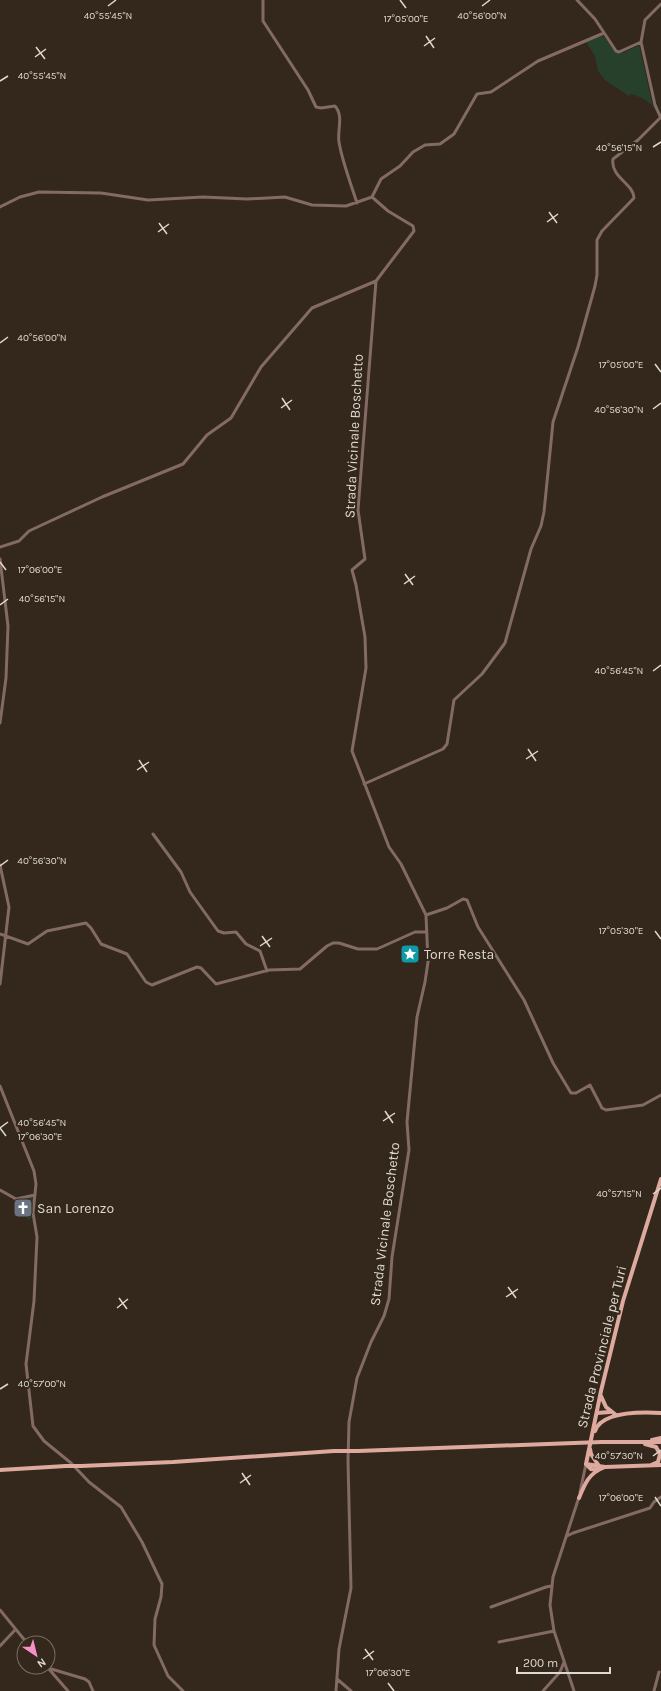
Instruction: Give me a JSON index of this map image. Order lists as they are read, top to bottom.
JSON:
{
  "streets": {
    "main road": ["Strada Provinciale per Turi"],
    "street": ["Strada Vicinale Boschetto"]
  },
  "places": {
    "place": ["Torre Resta"],
    "church": ["San Lorenzo"]
  },
  "scale_bar": "200 m",
  "north": "bottom right",
  "coordinates": [
    "40°55'45\"N",
    "40°56'00\"N",
    "17°05'00\"E",
    "40°56'15\"N",
    "40°56'30\"N",
    "17°06'00\"E",
    "40°56'45\"N",
    "17°05'30\"E",
    "17°06'30\"E",
    "40°57'15\"N",
    "40°57'00\"N",
    "40°57'30\"N"
  ]
}
